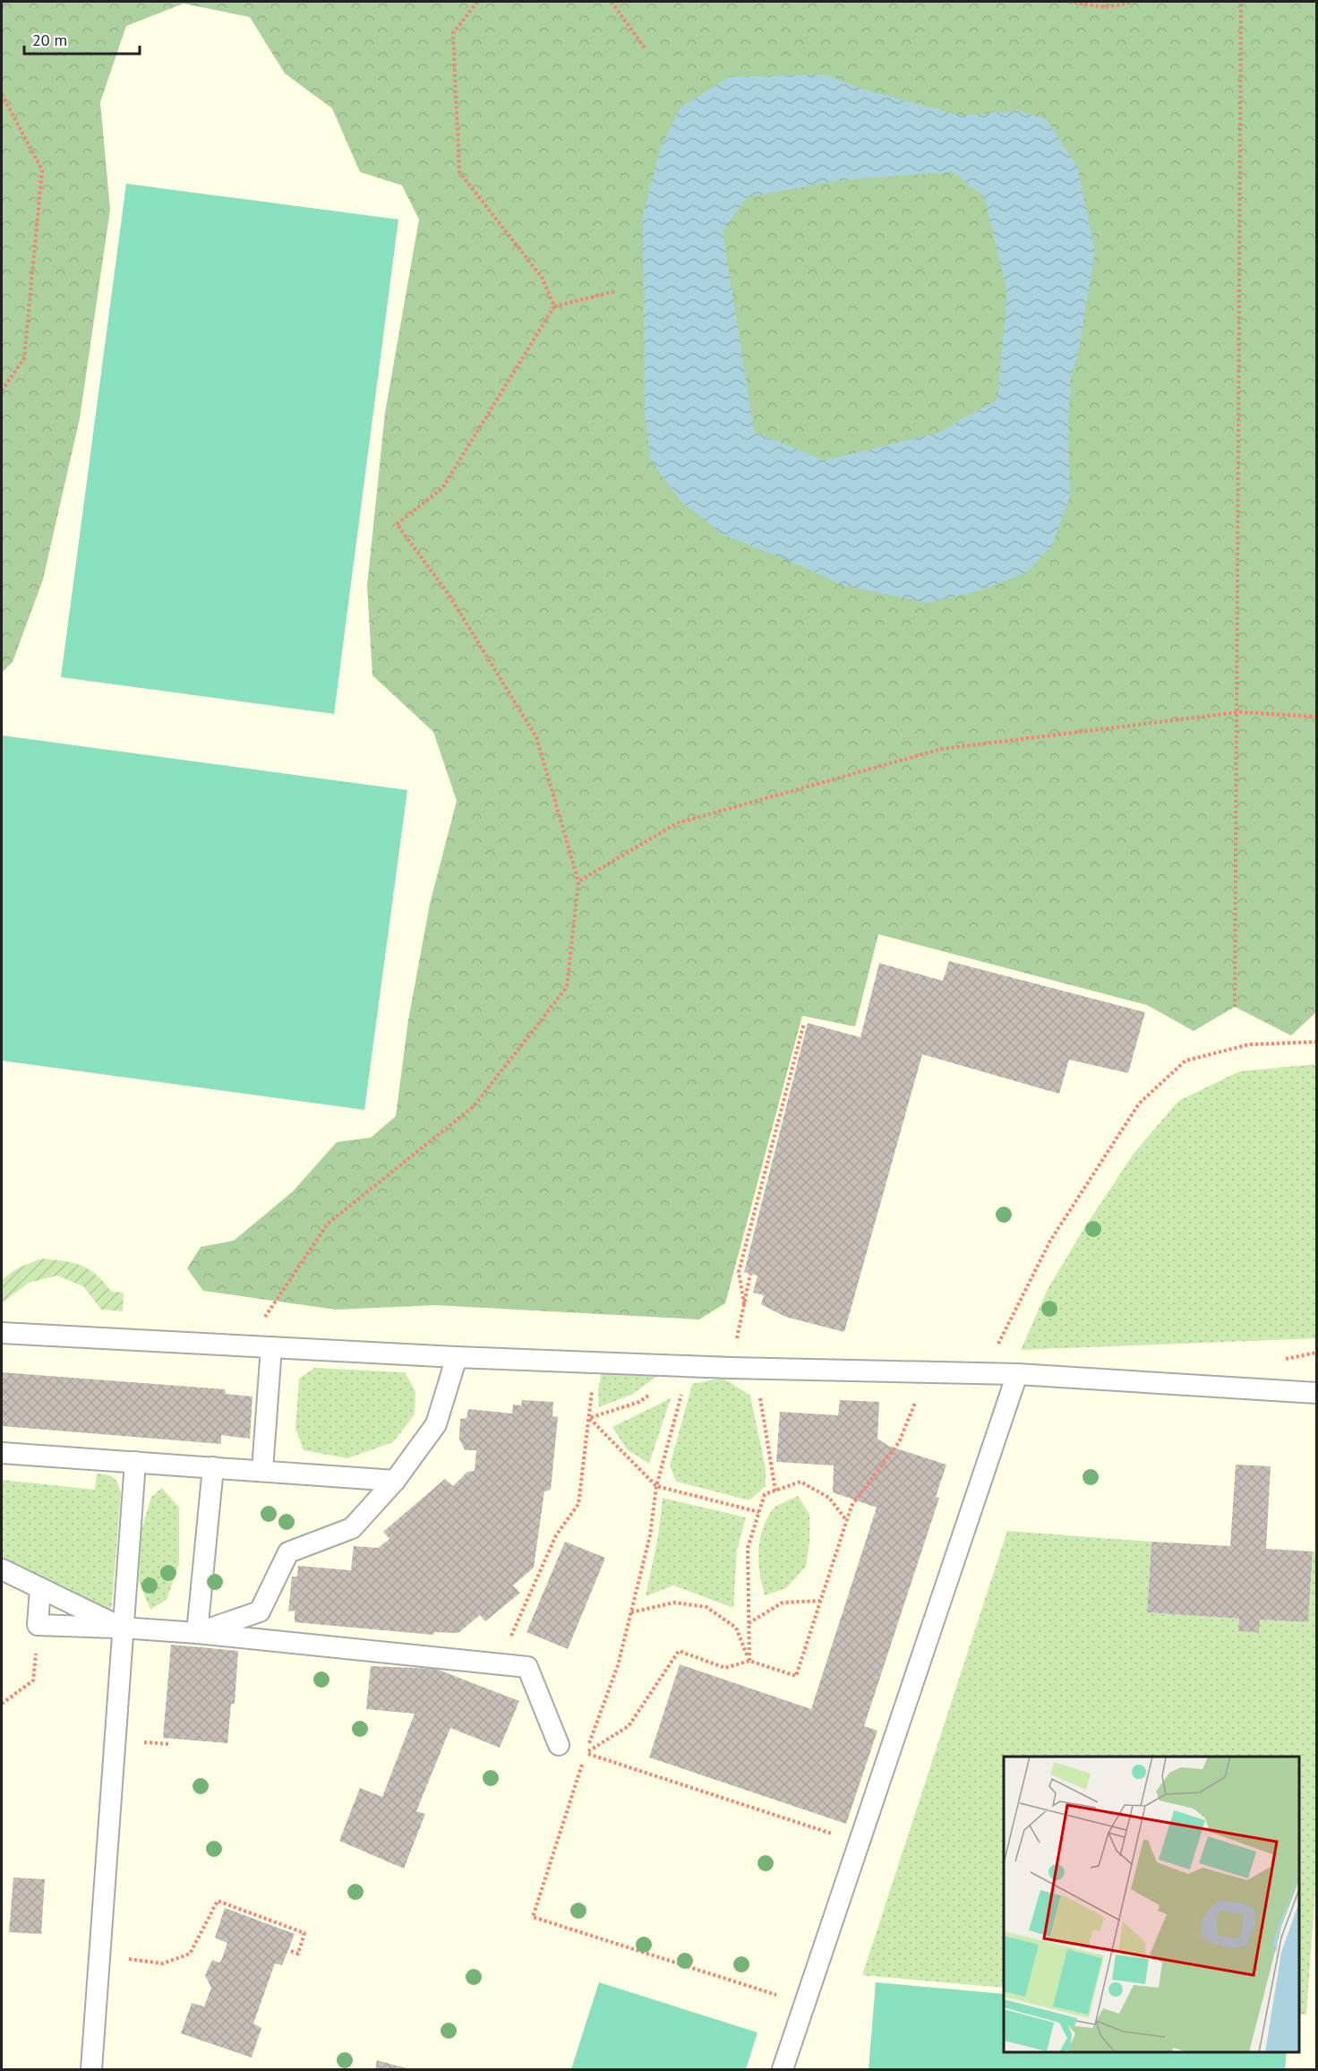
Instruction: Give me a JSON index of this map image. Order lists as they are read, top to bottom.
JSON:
{
  "scale_bar": "20 m"
}
